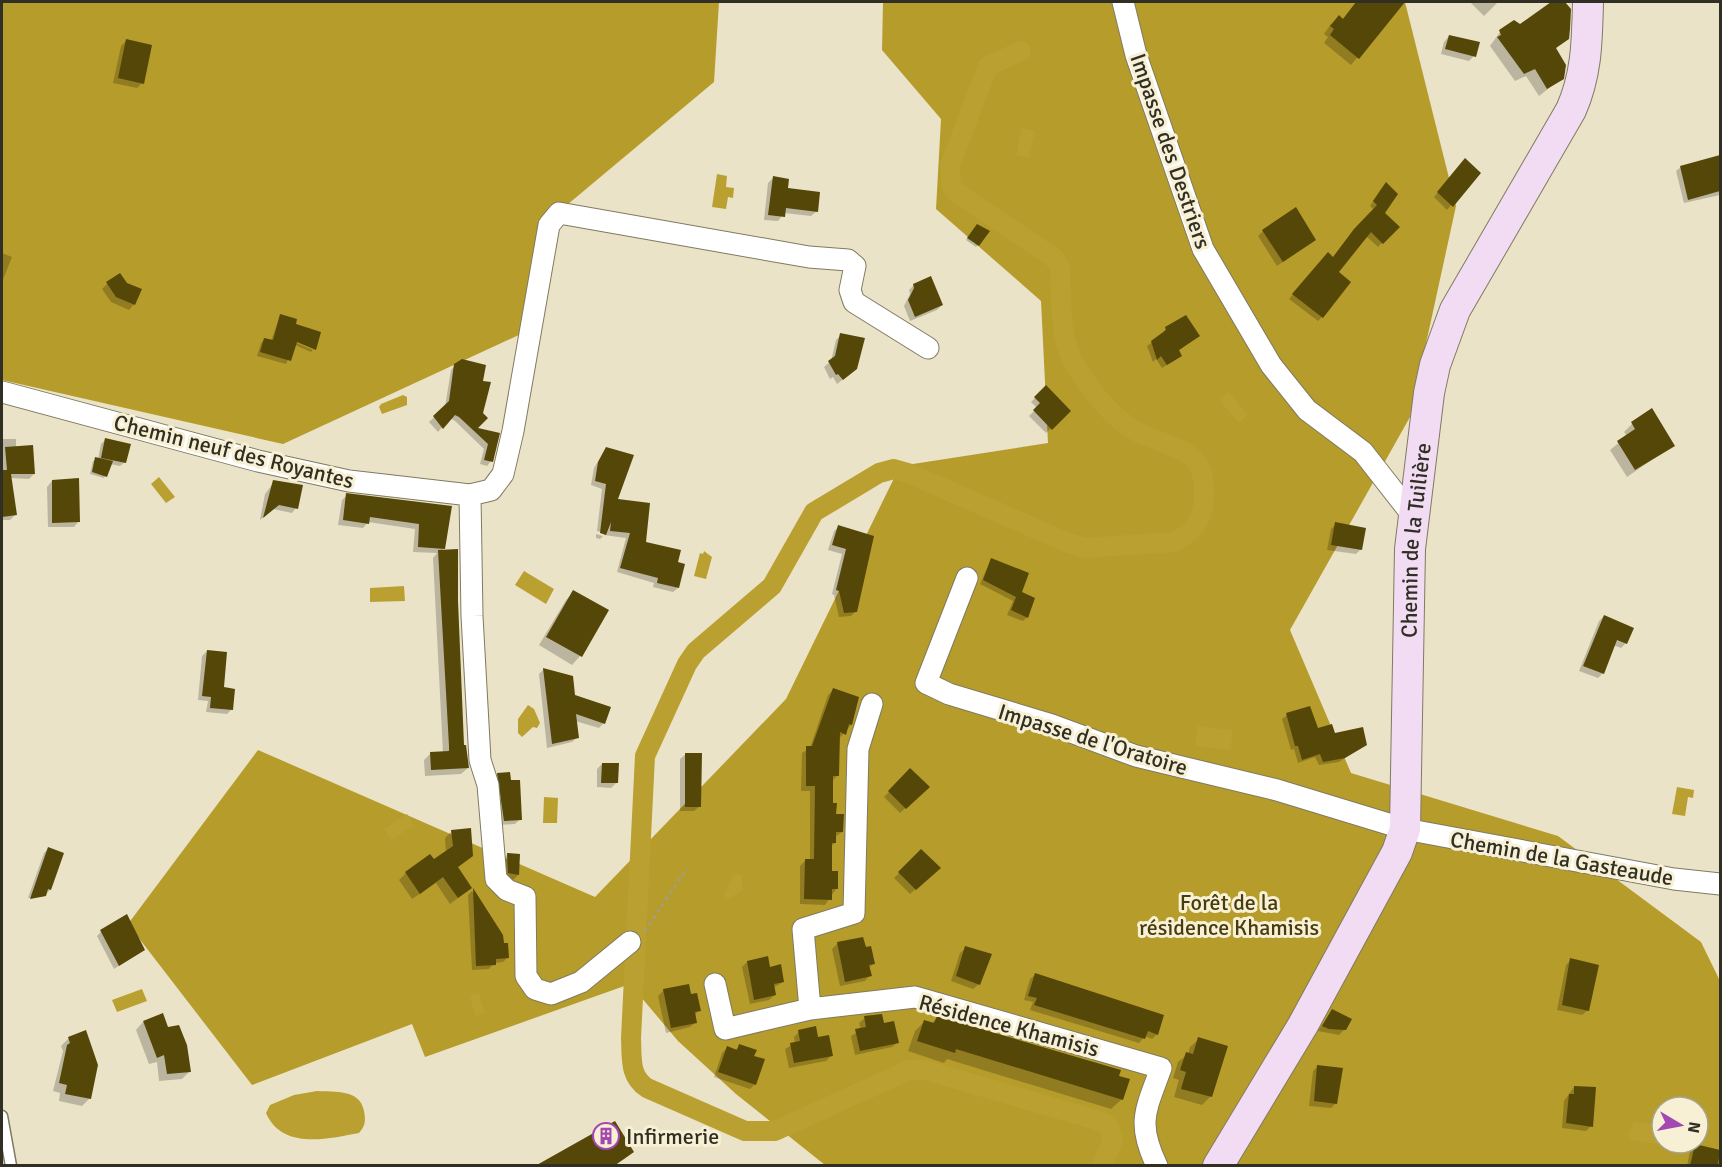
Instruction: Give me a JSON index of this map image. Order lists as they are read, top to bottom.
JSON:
{
  "streets": {
    "street": [
      "Impasse des Destriers",
      "Chemin neuf des Royantes",
      "Chemin de la Tuilière",
      "Impasse de l'Oratoire",
      "Chemin de la Gasteaude",
      "Résidence Khamisis"
    ]
  },
  "crossings": [
    ["Impasse des Destriers", "Chemin de la Tuilière"],
    ["Chemin de la Tuilière", "Impasse de l'Oratoire"],
    ["Chemin de la Tuilière", "Chemin de la Gasteaude"],
    ["Impasse de l'Oratoire", "Chemin de la Gasteaude"]
  ],
  "parks": ["Forêt de la résidence Khamisis"],
  "places": {
    "building": ["Infirmerie"]
  },
  "north": "right"
}
